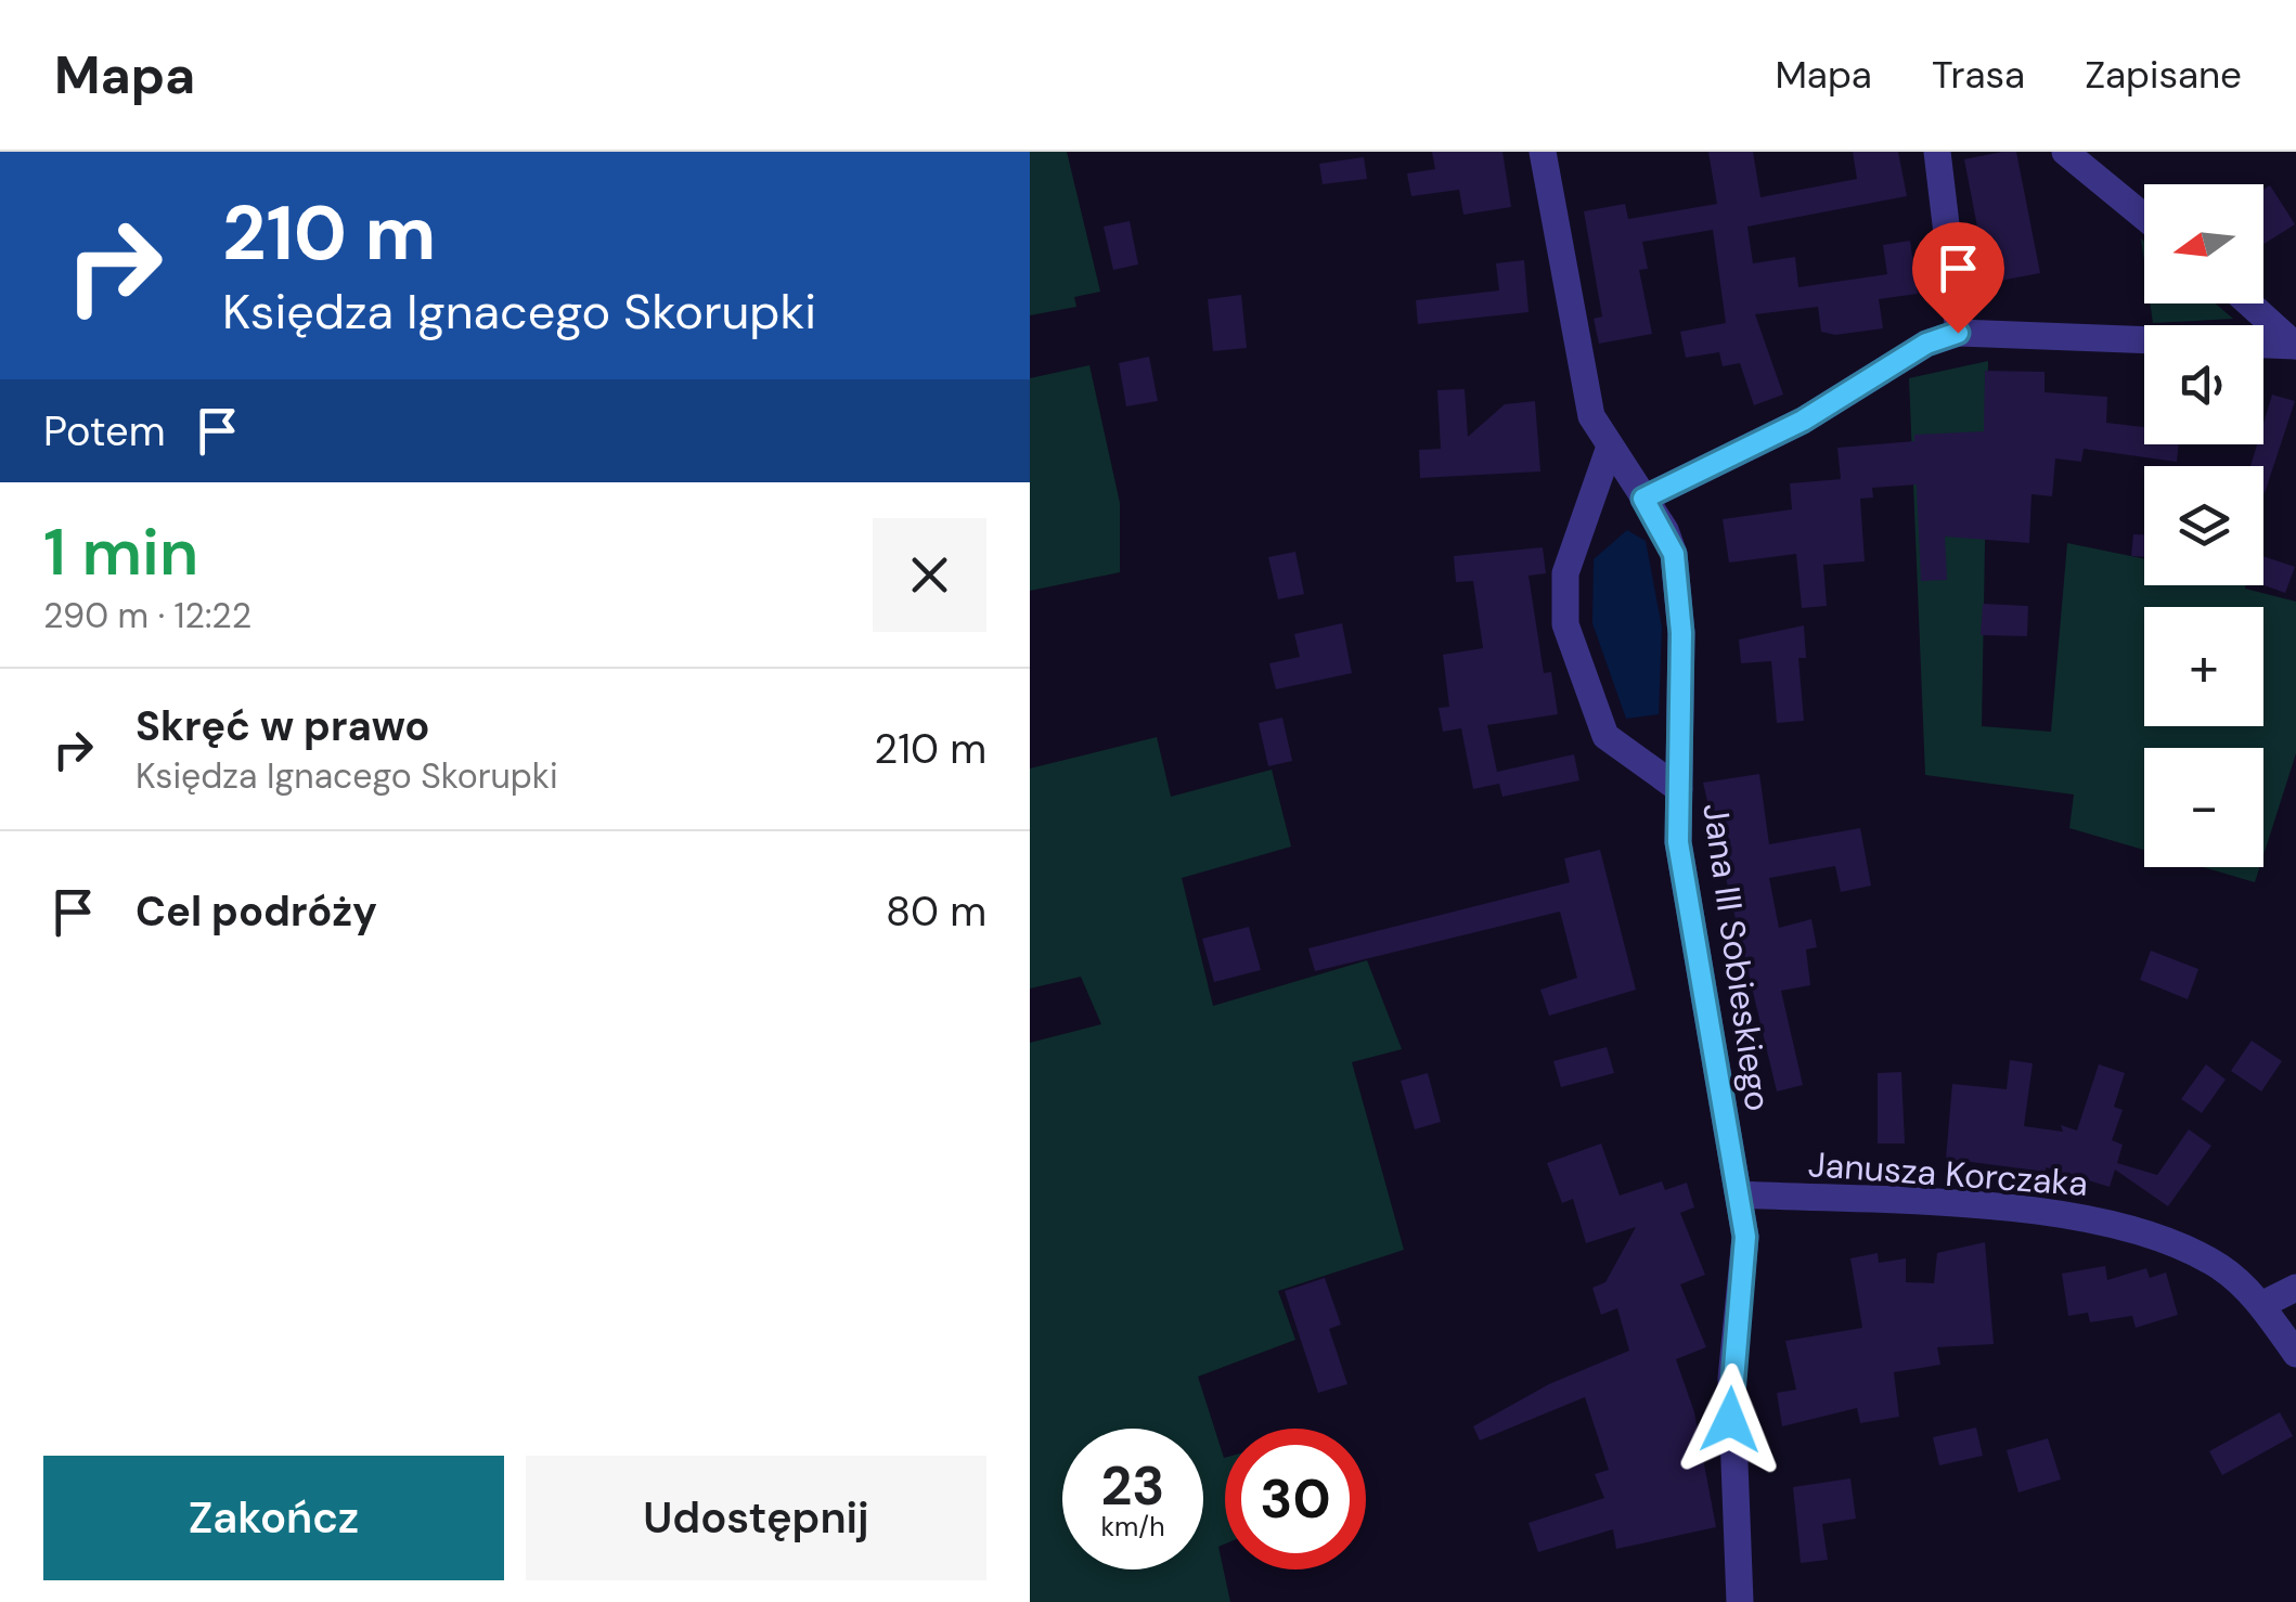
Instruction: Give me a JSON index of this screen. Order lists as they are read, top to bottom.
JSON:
{
  "streets": {
    "street": ["Jana III Sobieskiego", "Janusza Korczaka"]
  },
  "crossings": [
    ["Jana III Sobieskiego", "Janusza Korczaka"]
  ],
  "north": "left",
  "page": {
    "header": "Mapa",
    "nav": ["Mapa", "Trasa", "Zapisane"],
    "turn": ["210 m", "Księdza Ignacego Skorupki"],
    "map_buttons": ["+", "−"],
    "then": "Potem",
    "heading": ["1 min", "290 m · 12:22"],
    "list": [
      {
        "name": "Skręć w prawo",
        "note": "Księdza Ignacego Skorupki",
        "value": "210 m"
      },
      {
        "name": "Cel podróży",
        "value": "80 m"
      }
    ],
    "speed": "23 km/h",
    "limit": "30",
    "buttons": ["Zakończ", "Udostępnij"]
  }
}
